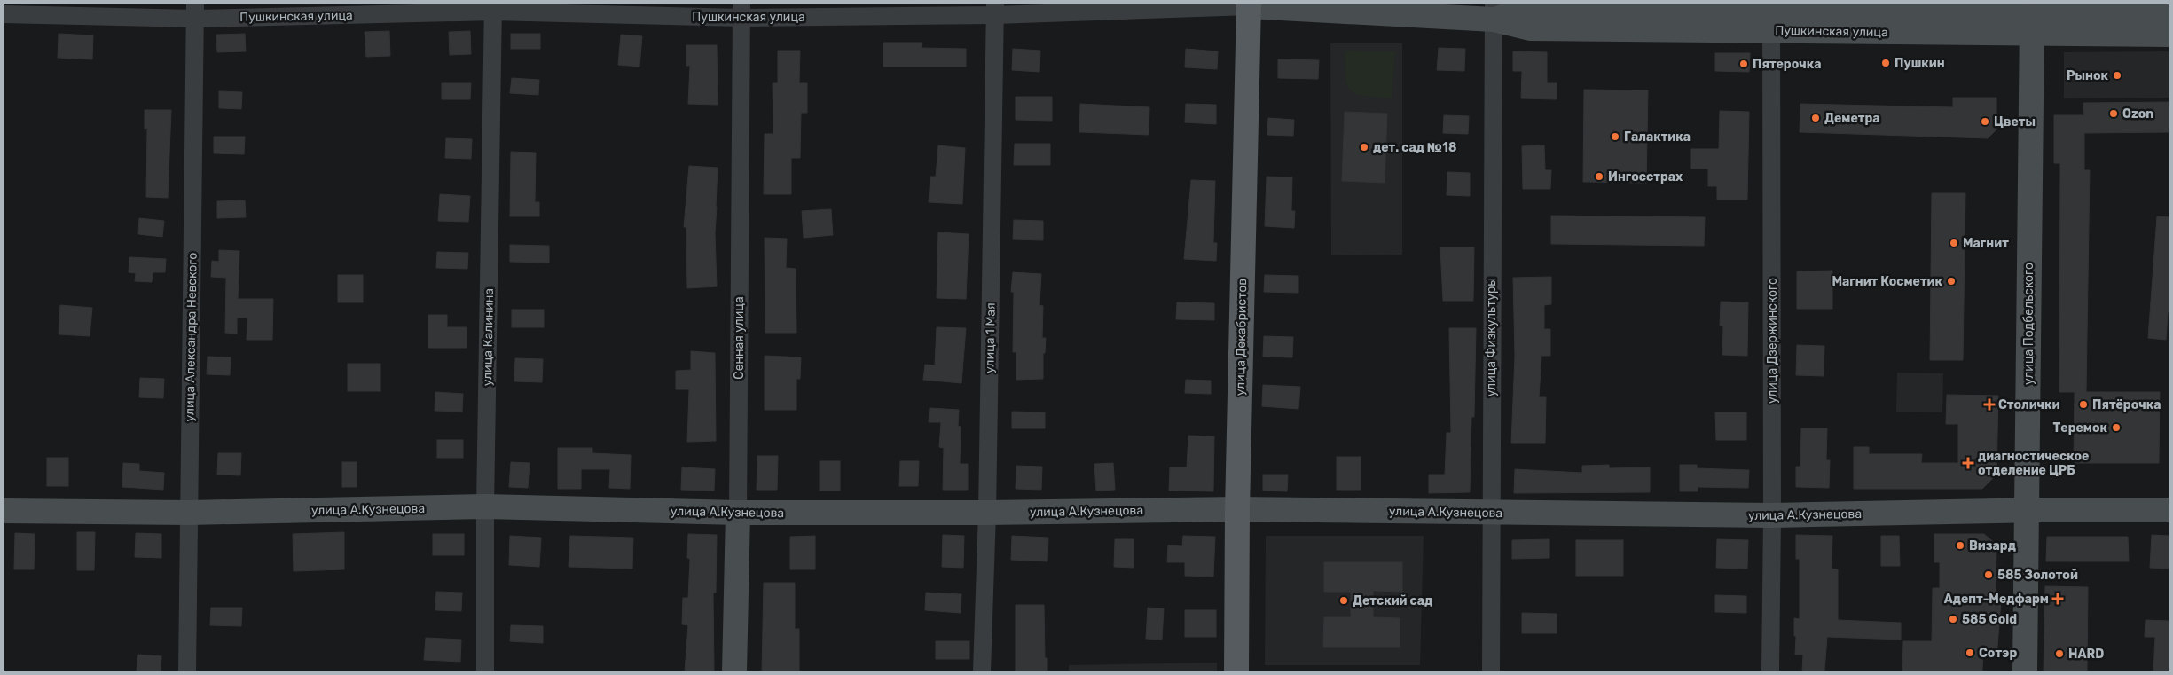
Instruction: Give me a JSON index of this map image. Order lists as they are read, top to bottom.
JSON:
{
  "streets": {
    "main road": [
      "Пушкинская улица",
      "улица Подбельского",
      "улица Декабристов",
      "Сенная улица",
      "улица А.Кузнецова"
    ],
    "street": [
      "улица Александра Невского",
      "улица Калинина",
      "улица Физкультуры",
      "улица 1 Мая",
      "улица Дзержинского"
    ]
  },
  "crossings": [
    ["Пушкинская улица", "улица Подбельского"],
    ["Пушкинская улица", "улица Александра Невского"],
    ["Пушкинская улица", "улица Калинина"],
    ["Пушкинская улица", "улица Декабристов"],
    ["Пушкинская улица", "улица Физкультуры"],
    ["Пушкинская улица", "Сенная улица"],
    ["Пушкинская улица", "улица 1 Мая"],
    ["Пушкинская улица", "улица Дзержинского"],
    ["улица Подбельского", "улица А.Кузнецова"],
    ["улица Александра Невского", "улица А.Кузнецова"],
    ["улица Калинина", "улица А.Кузнецова"],
    ["улица Декабристов", "улица А.Кузнецова"],
    ["улица Физкультуры", "улица А.Кузнецова"],
    ["Сенная улица", "улица А.Кузнецова"],
    ["улица 1 Мая", "улица А.Кузнецова"],
    ["улица Дзержинского", "улица А.Кузнецова"]
  ],
  "places": {
    "other": [
      "Пушкин",
      "Пятерочка",
      "Рынок",
      "Ozon",
      "Деметра",
      "Цветы",
      "Галактика",
      "дет. сад №18",
      "Ингосстрах",
      "Магнит",
      "Магнит Косметик",
      "Пятёрочка",
      "Теремок",
      "Визард",
      "585 Золотой",
      "Детский сад",
      "585 Gold",
      "Сотэр",
      "HARD"
    ],
    "health": ["Столички", "диагностическое отделение ЦРБ", "Адепт-Медфарм"]
  }
}
